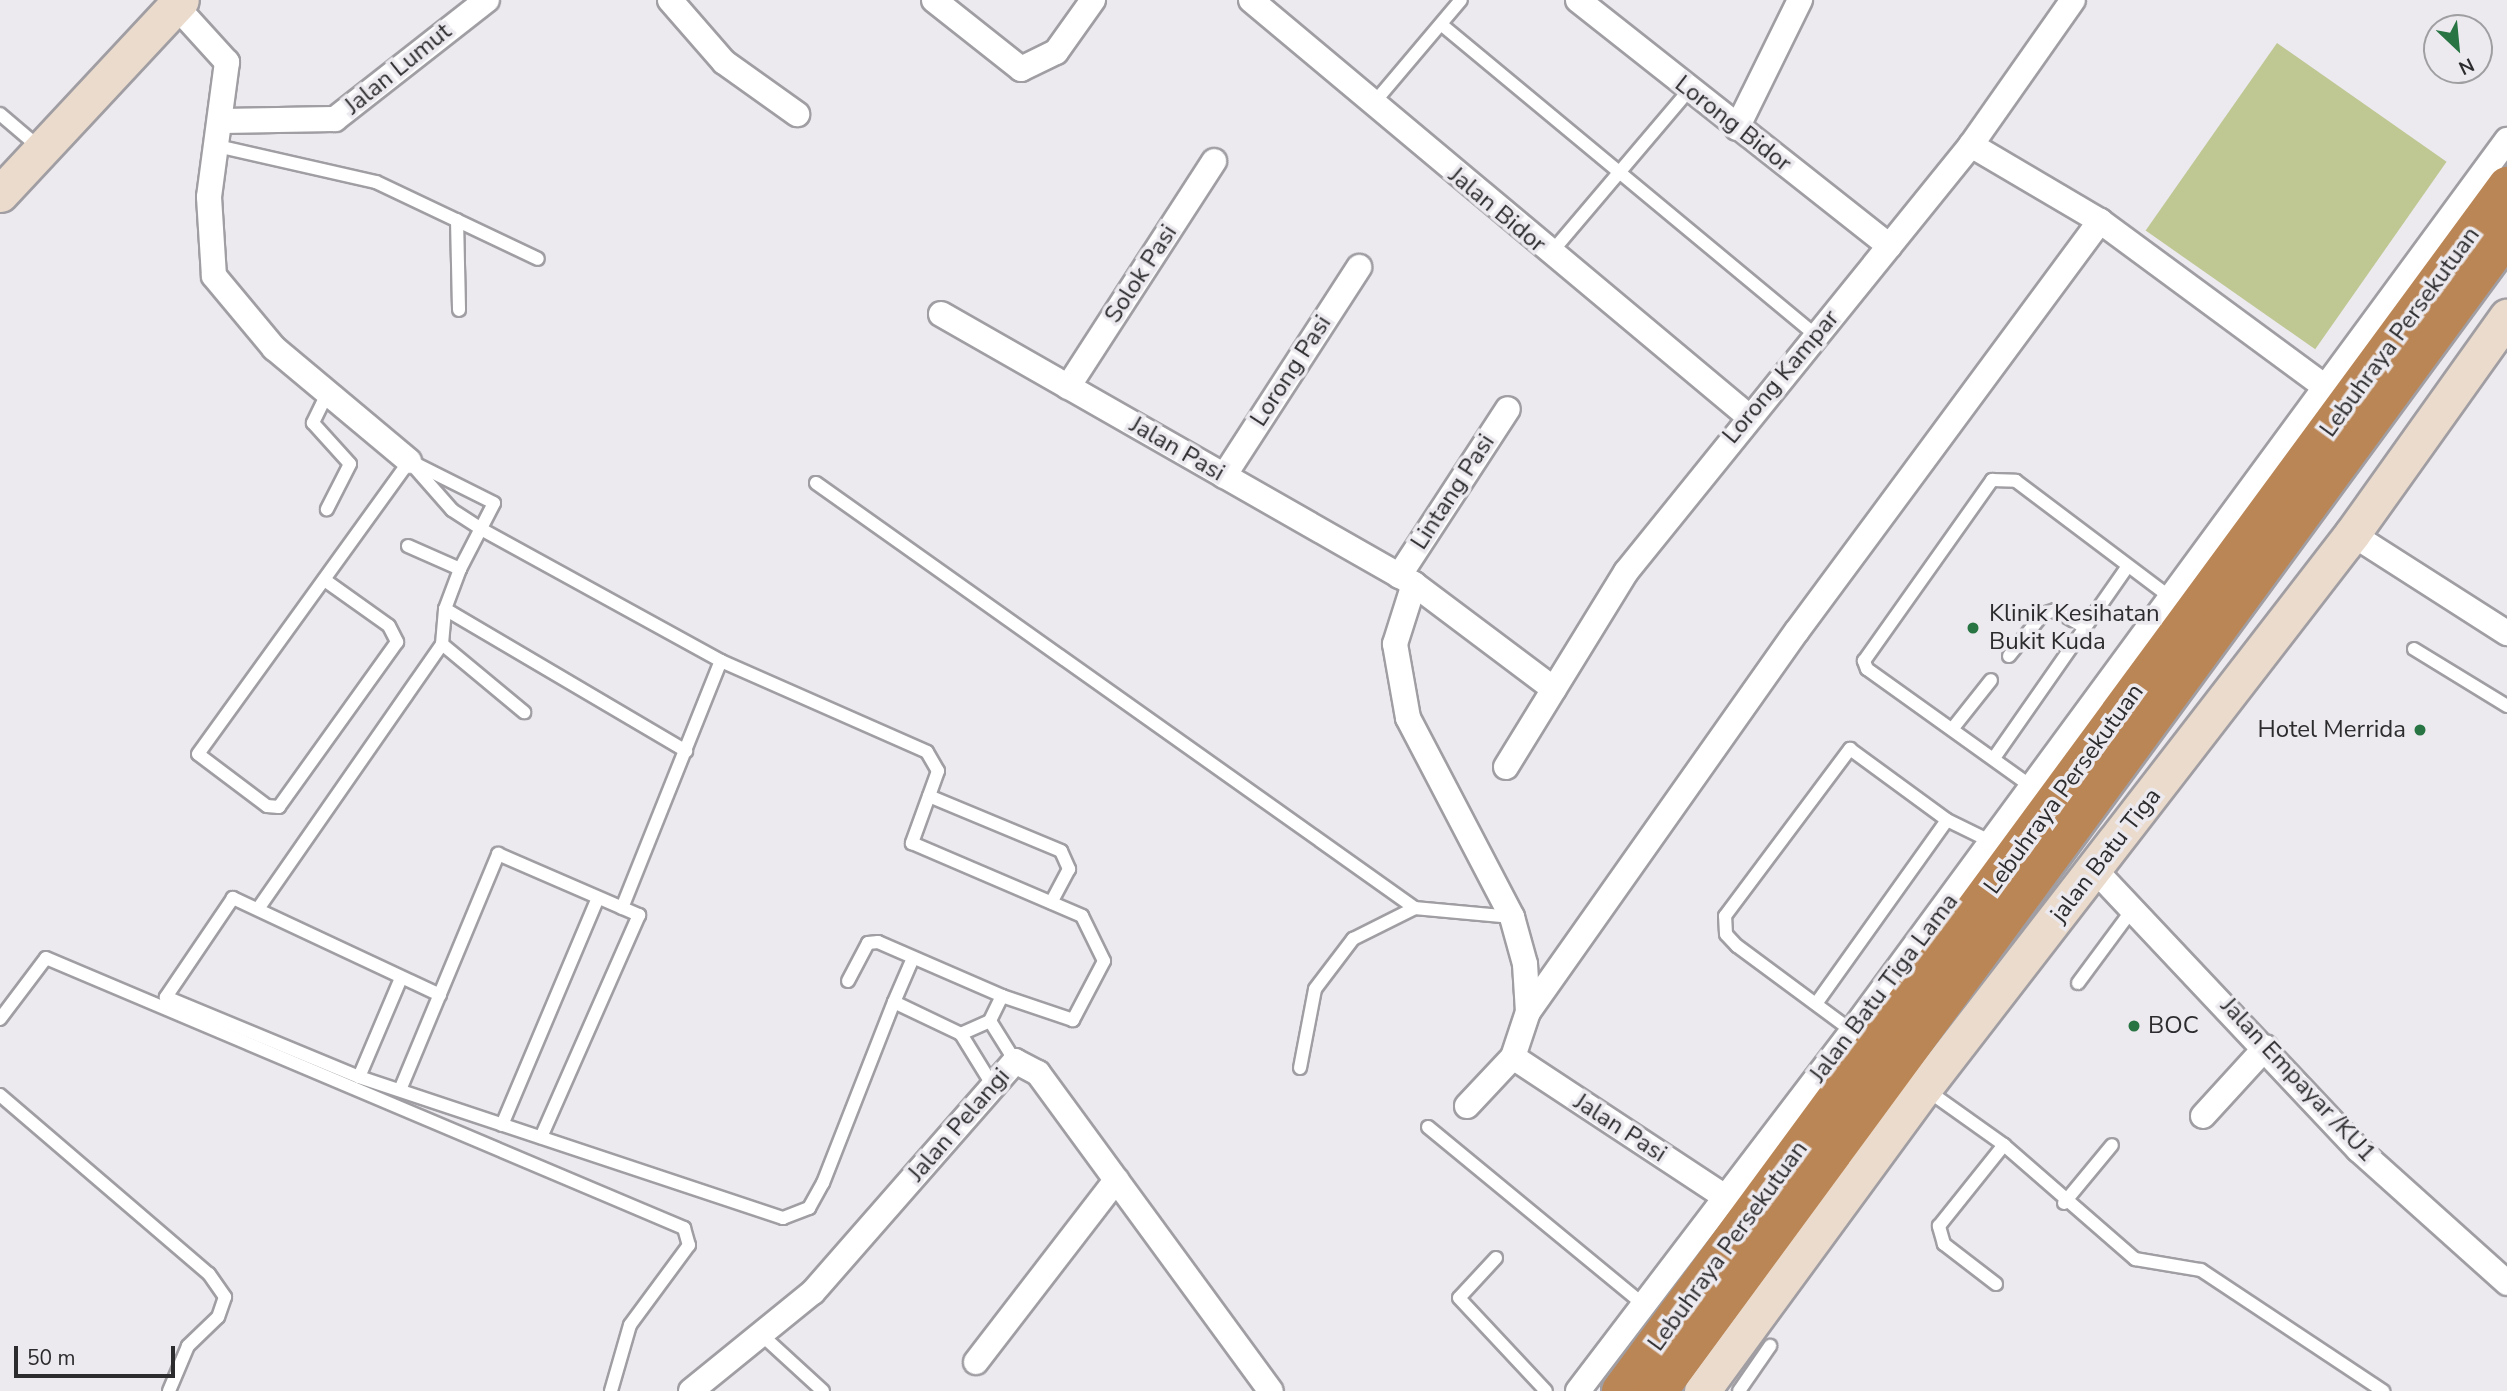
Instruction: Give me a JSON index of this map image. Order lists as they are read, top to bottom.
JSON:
{
  "streets": {
    "highway": ["Lebuhraya Persekutuan"],
    "street": [
      "Jalan Lumut",
      "Lorong Bidor",
      "Jalan Bidor",
      "Solok Pasi",
      "Lorong Pasi",
      "Lorong Kampar",
      "Jalan Pasi",
      "Lintang Pasi",
      "jalan Batu Tiga",
      "Jalan Batu Tiga Lama",
      "Jalan Empayar /KU1",
      "Jalan Pelangi"
    ]
  },
  "crossings": [
    ["Lorong Bidor", "Lorong Kampar"],
    ["Jalan Bidor", "Lorong Kampar"],
    ["Solok Pasi", "Jalan Pasi"],
    ["Lorong Pasi", "Jalan Pasi"],
    ["Lorong Kampar", "Jalan Pasi"],
    ["Jalan Pasi", "Lintang Pasi"],
    ["Jalan Pasi", "Jalan Batu Tiga Lama"],
    ["jalan Batu Tiga", "Jalan Empayar /KU1"]
  ],
  "places": ["Klinik Kesihatan Bukit Kuda", "Hotel Merrida", "BOC"],
  "scale_bar": "50 m",
  "north": "bottom right"
}
